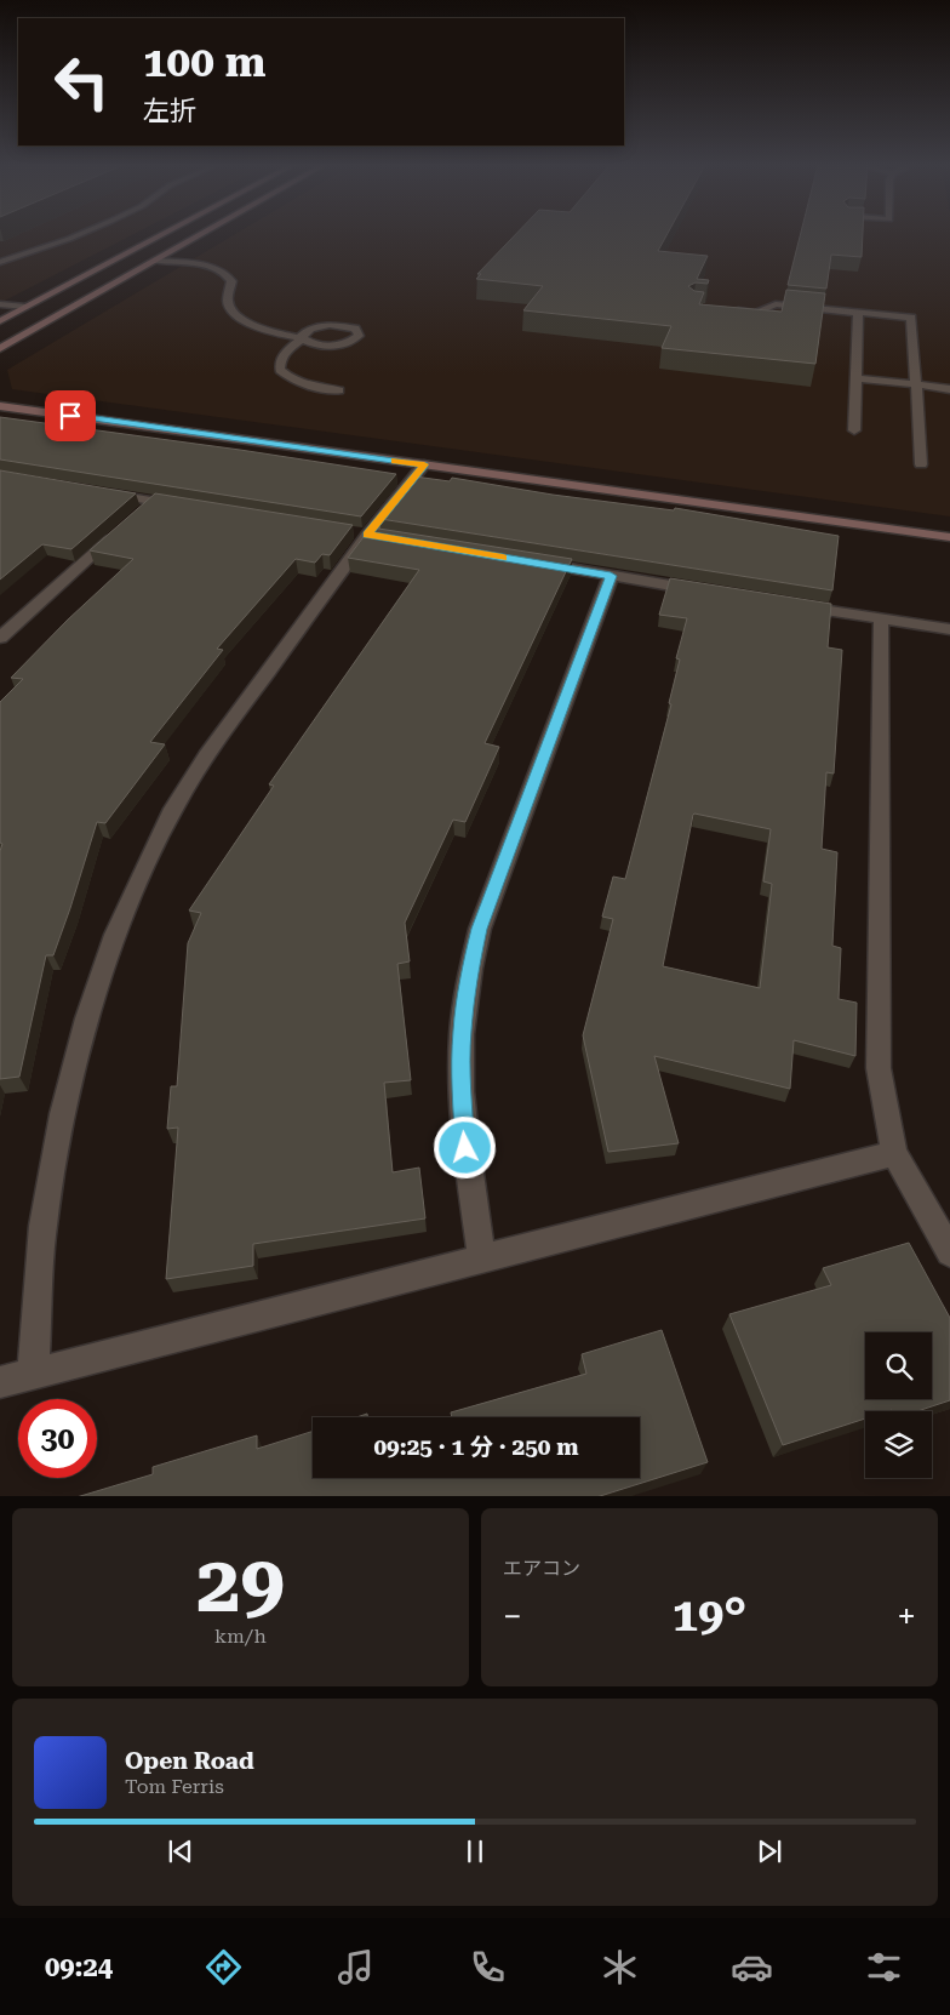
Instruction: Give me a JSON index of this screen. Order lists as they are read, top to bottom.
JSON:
{
  "page": {
    "turn": ["100 m", "左折"],
    "limit": "30",
    "trip": "09:25 · 1 分 · 250 m",
    "tile": [
      ["29", "km/h"],
      "エアコン"
    ],
    "heat": ["−", "19°", "+"],
    "song": ["Open Road", "Tom Ferris"],
    "tabs": "09:24"
  }
}
